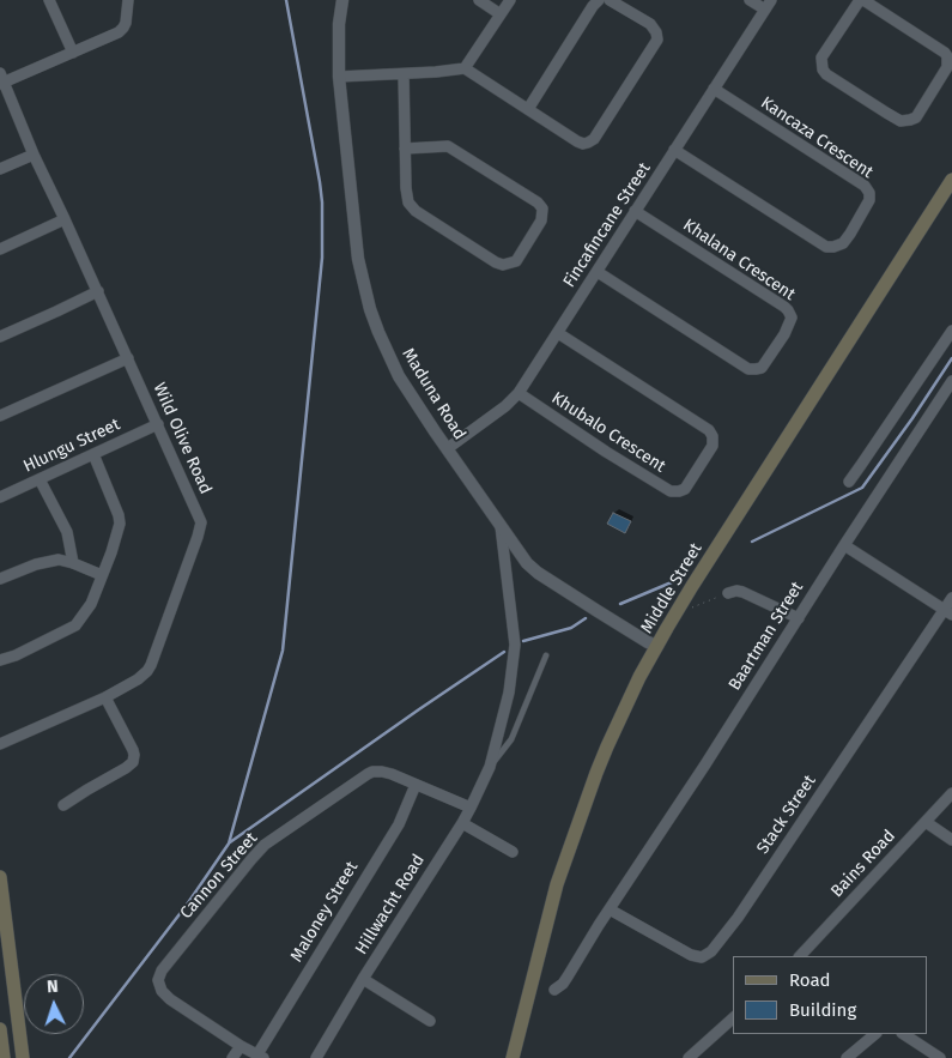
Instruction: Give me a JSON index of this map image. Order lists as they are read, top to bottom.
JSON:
{
  "streets": {
    "main road": ["Middle Street"],
    "street": [
      "Kancaza Crescent",
      "Fincafincane Street",
      "Khalana Crescent",
      "Maduna Road",
      "Khubalo Crescent",
      "Wild Olive Road",
      "Hlungu Street",
      "Baartman Street",
      "Stack Street",
      "Bains Road",
      "Cannon Street",
      "Hillwacht Road",
      "Maloney Street"
    ]
  },
  "crossings": [
    ["Kancaza Crescent", "Fincafincane Street"],
    ["Fincafincane Street", "Khalana Crescent"],
    ["Fincafincane Street", "Maduna Road"],
    ["Fincafincane Street", "Khubalo Crescent"],
    ["Maduna Road", "Middle Street"],
    ["Maduna Road", "Hillwacht Road"],
    ["Wild Olive Road", "Hlungu Street"],
    ["Baartman Street", "Stack Street"],
    ["Cannon Street", "Hillwacht Road"],
    ["Cannon Street", "Maloney Street"]
  ],
  "legend": ["Road", "Building"],
  "north": "top"
}
